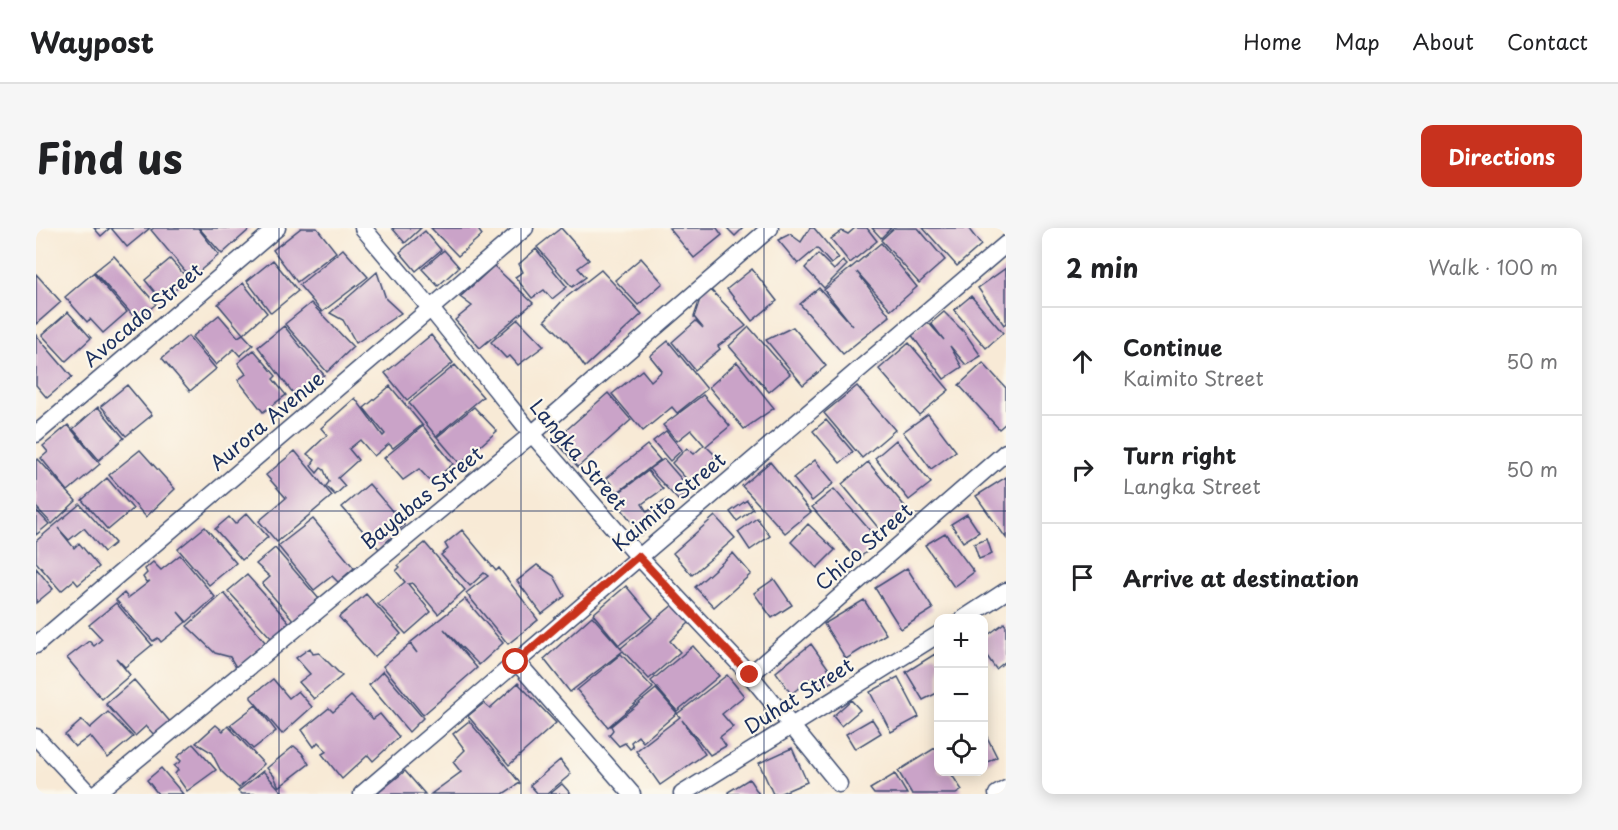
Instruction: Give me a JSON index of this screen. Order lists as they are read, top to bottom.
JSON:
{
  "streets": {
    "street": [
      "Avocado Street",
      "Aurora Avenue",
      "Langka Street",
      "Bayabas Street",
      "Kaimito Street",
      "Chico Street",
      "Duhat Street"
    ]
  },
  "crossings": [
    ["Aurora Avenue", "Langka Street"],
    ["Langka Street", "Bayabas Street"],
    ["Langka Street", "Kaimito Street"],
    ["Langka Street", "Chico Street"],
    ["Langka Street", "Duhat Street"]
  ],
  "page": {
    "header": "Waypost",
    "nav": [
      "Home",
      "Map",
      "About",
      "Contact"
    ],
    "title": "Find us",
    "buttons": "Directions",
    "heading": ["2 min", "Walk · 100 m"],
    "list": [
      ["Continue", "Kaimito Street", "50 m"],
      ["Turn right", "Langka Street", "50 m"],
      "Arrive at destination"
    ],
    "map_buttons": ["+", "−"]
  }
}
